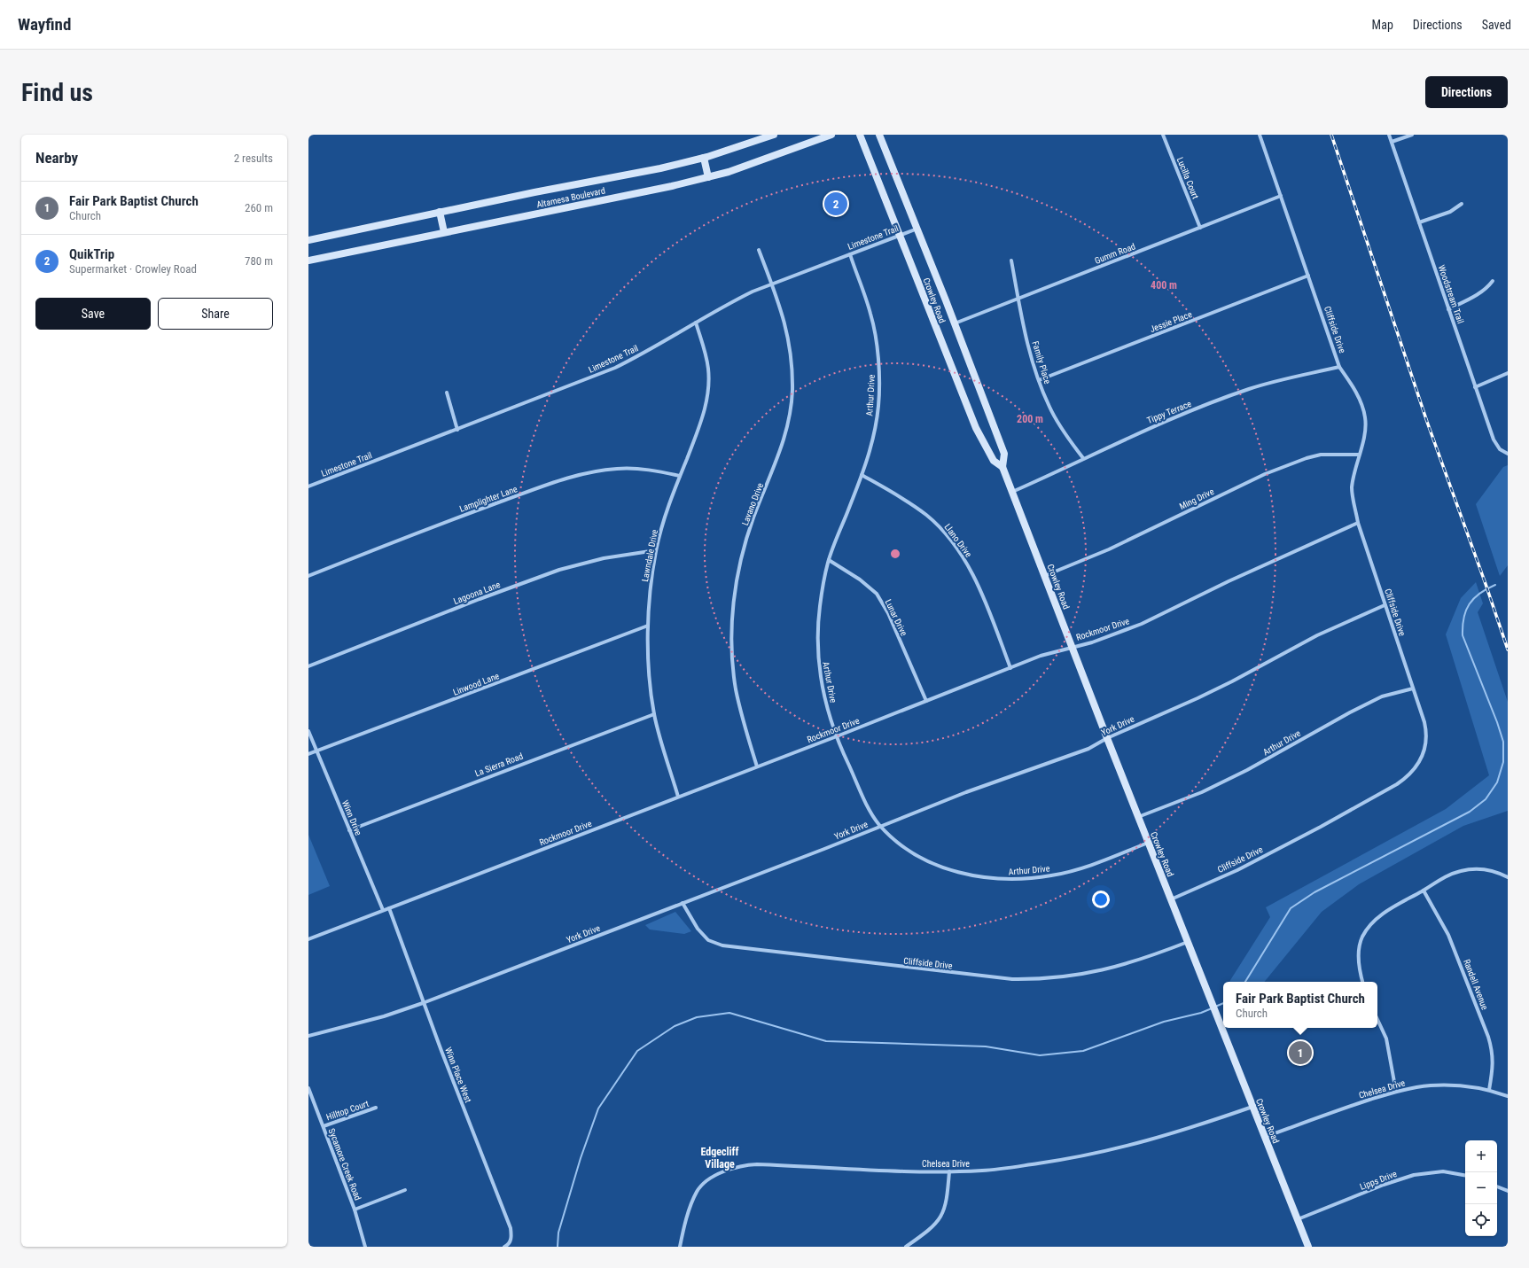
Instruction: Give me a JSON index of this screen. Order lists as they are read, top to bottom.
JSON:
{
  "streets": {
    "main road": ["Altamesa Boulevard", "Crowley Road"],
    "street": [
      "Lucilla Court",
      "Limestone Trail",
      "Gumm Road",
      "Woodstream Trail",
      "Jessie Place",
      "Cliffside Drive",
      "Family Place",
      "Arthur Drive",
      "Tippy Terrace",
      "Lamplighter Lane",
      "Ming Drive",
      "Lavano Drive",
      "Llano Drive",
      "Lawndale Drive",
      "Lagoona Lane",
      "Lunar Drive",
      "Rockmoor Drive",
      "Linwood Lane",
      "York Drive",
      "La Sierra Road",
      "Winn Drive",
      "Randell Avenue",
      "Winn Place West",
      "Chelsea Drive",
      "Hilltop Court",
      "Sycamore Creek Road",
      "Lipps Drive"
    ]
  },
  "crossings": [
    ["Lucilla Court", "Gumm Road"],
    ["Limestone Trail", "Crowley Road"],
    ["Limestone Trail", "Arthur Drive"],
    ["Limestone Trail", "Lavano Drive"],
    ["Limestone Trail", "Lawndale Drive"],
    ["Gumm Road", "Crowley Road"],
    ["Gumm Road", "Cliffside Drive"],
    ["Gumm Road", "Family Place"],
    ["Crowley Road", "Cliffside Drive"],
    ["Crowley Road", "Arthur Drive"],
    ["Crowley Road", "Tippy Terrace"],
    ["Crowley Road", "Ming Drive"],
    ["Crowley Road", "Rockmoor Drive"],
    ["Crowley Road", "York Drive"],
    ["Crowley Road", "Chelsea Drive"],
    ["Crowley Road", "Lipps Drive"],
    ["Jessie Place", "Cliffside Drive"],
    ["Jessie Place", "Family Place"],
    ["Cliffside Drive", "Arthur Drive"],
    ["Cliffside Drive", "Tippy Terrace"],
    ["Cliffside Drive", "Ming Drive"],
    ["Cliffside Drive", "Rockmoor Drive"],
    ["Cliffside Drive", "York Drive"],
    ["Family Place", "Tippy Terrace"],
    ["Arthur Drive", "Llano Drive"],
    ["Arthur Drive", "Lunar Drive"],
    ["Arthur Drive", "Rockmoor Drive"],
    ["Arthur Drive", "York Drive"],
    ["Lamplighter Lane", "Lawndale Drive"],
    ["Lavano Drive", "Rockmoor Drive"],
    ["Llano Drive", "Rockmoor Drive"],
    ["Lawndale Drive", "Lagoona Lane"],
    ["Lawndale Drive", "Rockmoor Drive"],
    ["Lawndale Drive", "Linwood Lane"],
    ["Lawndale Drive", "La Sierra Road"],
    ["Lunar Drive", "Rockmoor Drive"],
    ["Rockmoor Drive", "Winn Drive"],
    ["Rockmoor Drive", "Winn Place West"],
    ["Linwood Lane", "Winn Drive"],
    ["York Drive", "Winn Place West"],
    ["La Sierra Road", "Winn Drive"],
    ["Randell Avenue", "Chelsea Drive"],
    ["Hilltop Court", "Sycamore Creek Road"]
  ],
  "districts": ["Edgecliff Village"],
  "page": {
    "header": "Wayfind",
    "nav": ["Map", "Directions", "Saved"],
    "buttons": [
      "Directions",
      ["Save", "Share"]
    ],
    "title": "Find us",
    "heading": ["Nearby", "2 results"],
    "list": [
      {
        "mark": "1",
        "name": "Fair Park Baptist Church",
        "note": "Church",
        "value": "260 m"
      },
      {
        "mark": "2",
        "name": "QuikTrip",
        "note": "Supermarket · Crowley Road",
        "value": "780 m"
      }
    ],
    "pins": ["2", "1"],
    "popup": ["Fair Park Baptist Church", "Church"],
    "map_buttons": ["+", "−"]
  },
  "rings": ["400 m", "200 m"]
}
